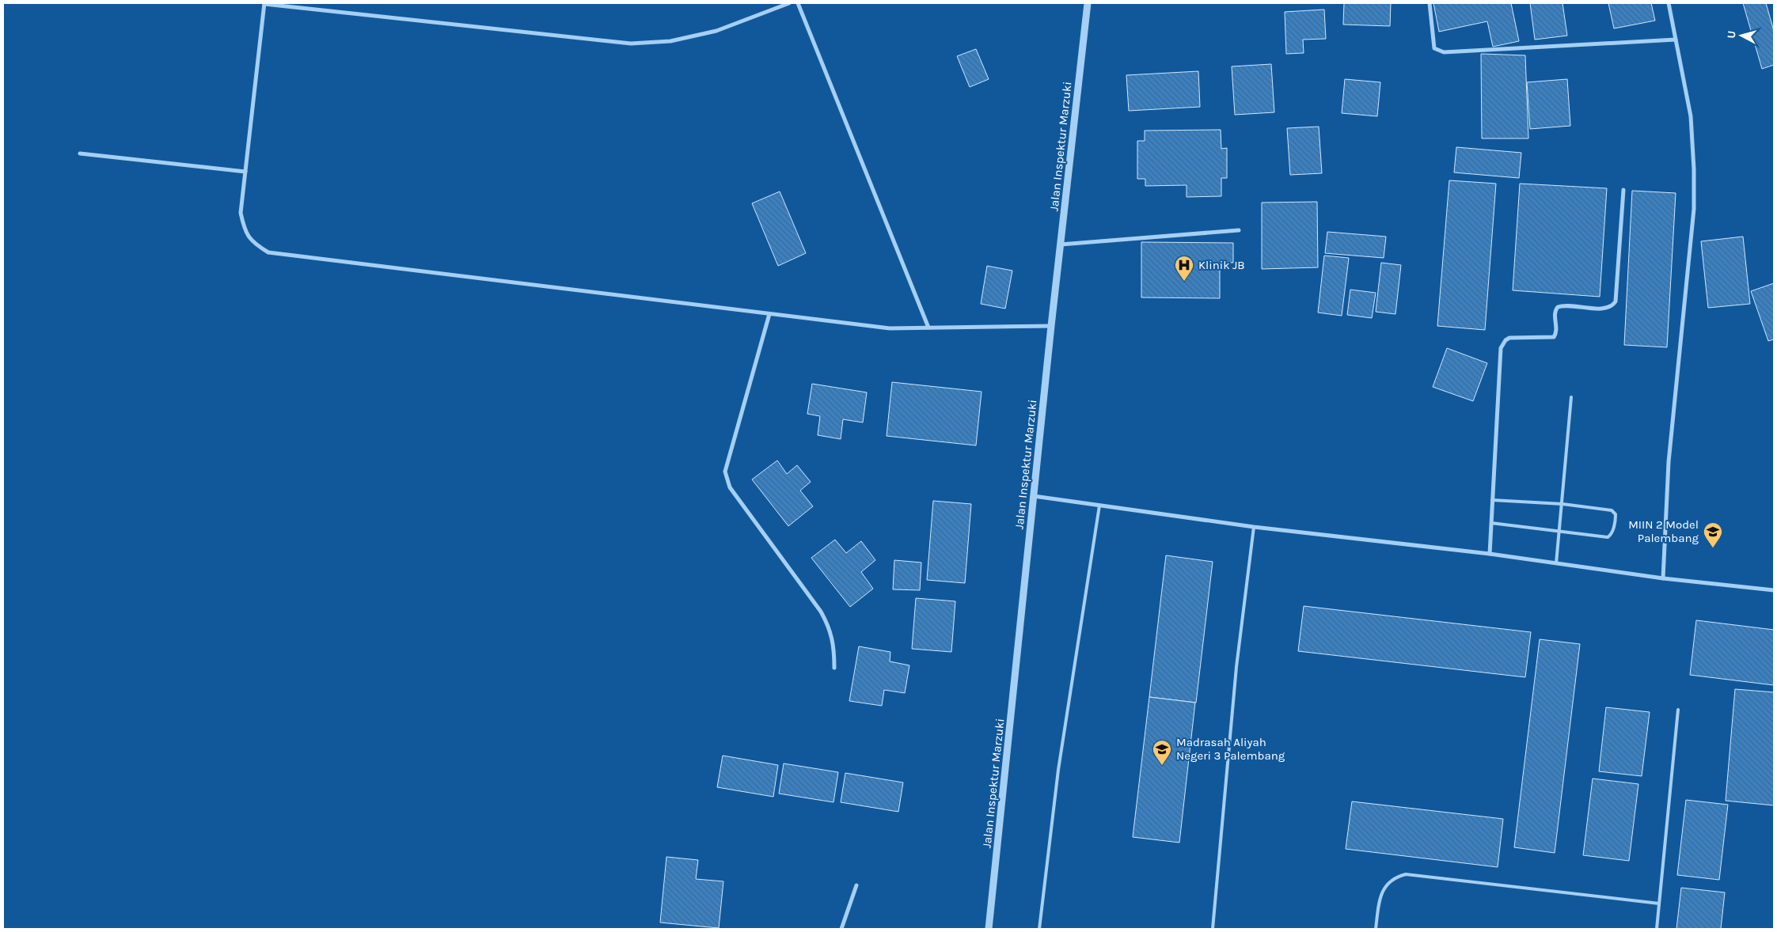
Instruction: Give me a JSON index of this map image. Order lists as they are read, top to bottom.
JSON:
{
  "streets": {
    "street": ["Jalan Inspektur Marzuki"]
  },
  "places": {
    "hospital": ["Klinik JB"],
    "school or university": ["MIIN 2 Model Palembang", "Madrasah Aliyah Negeri 3 Palembang"]
  },
  "north": "left"
}
